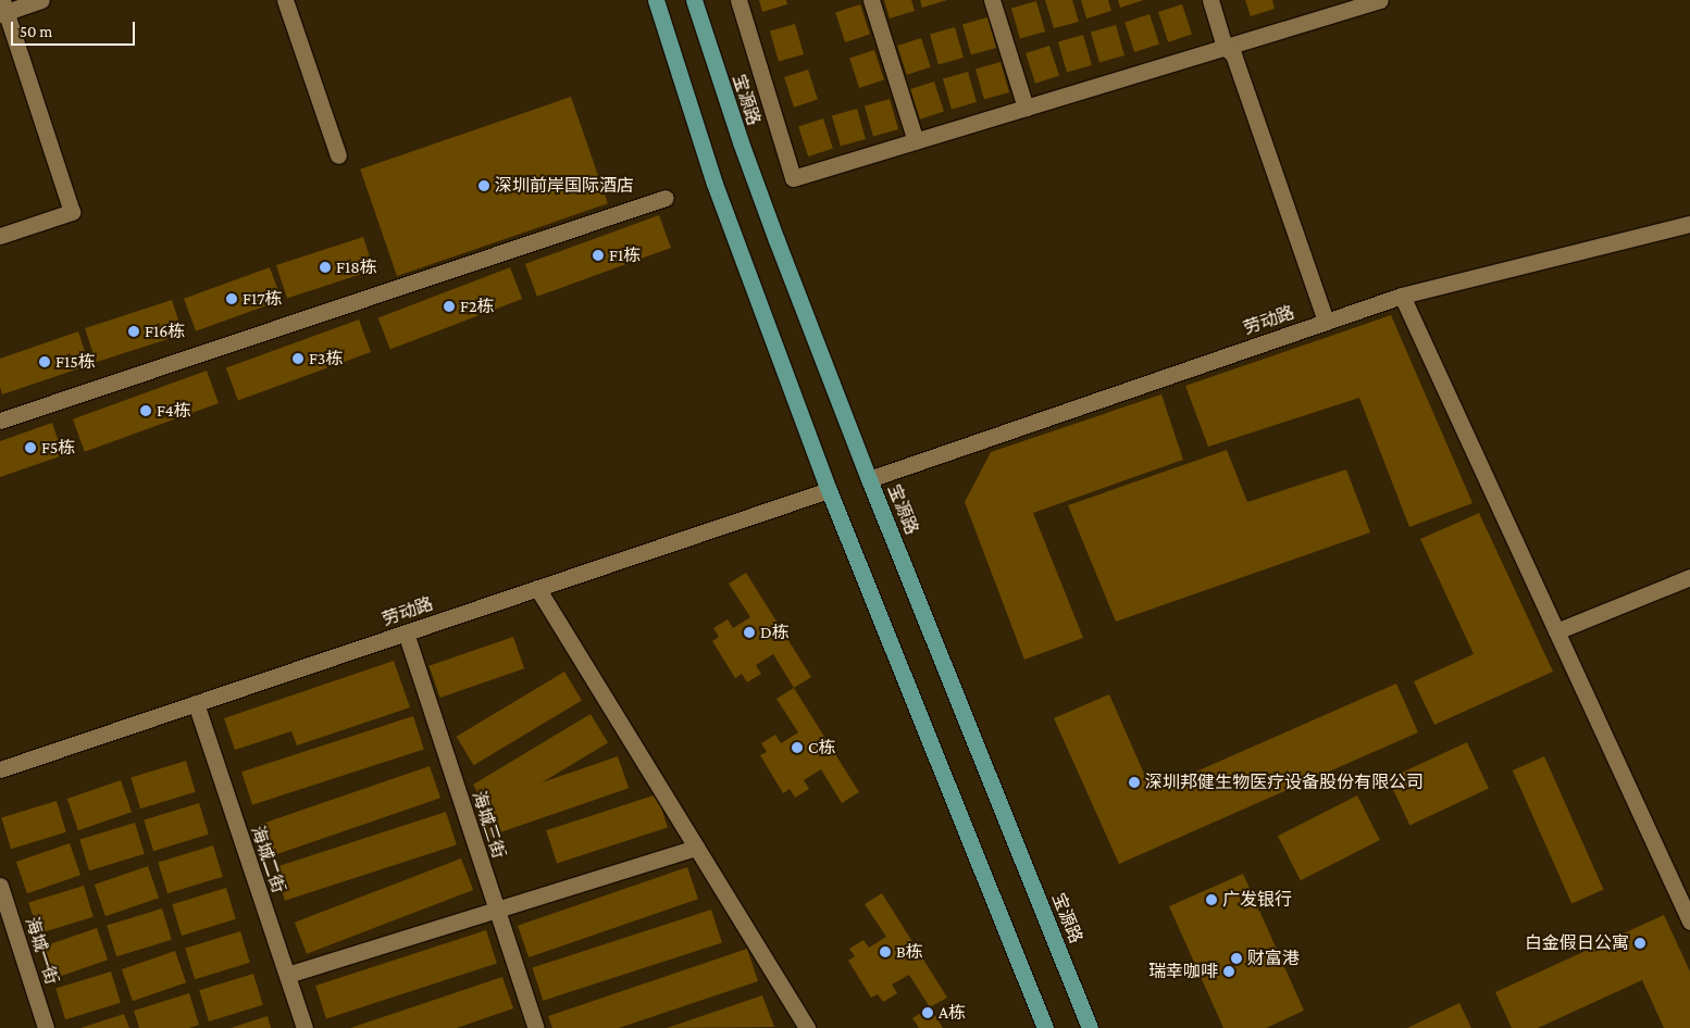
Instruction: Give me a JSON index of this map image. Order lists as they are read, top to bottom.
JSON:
{
  "streets": {
    "main road": ["宝源路"],
    "street": [
      "劳动路",
      "海城三街",
      "海城二街",
      "海城一街"
    ]
  },
  "crossings": [
    ["宝源路", "劳动路"],
    ["劳动路", "海城三街"],
    ["劳动路", "海城二街"]
  ],
  "places": [
    "深圳前岸国际酒店",
    "F1栋",
    "F18栋",
    "F17栋",
    "F2栋",
    "F16栋",
    "F3栋",
    "F15栋",
    "F4栋",
    "F5栋",
    "D栋",
    "C栋",
    "深圳邦健生物医疗设备股份有限公司",
    "广发银行",
    "白金假日公寓",
    "B栋",
    "财富港",
    "瑞幸咖啡",
    "A栋"
  ],
  "scale_bar": "50 m"
}
